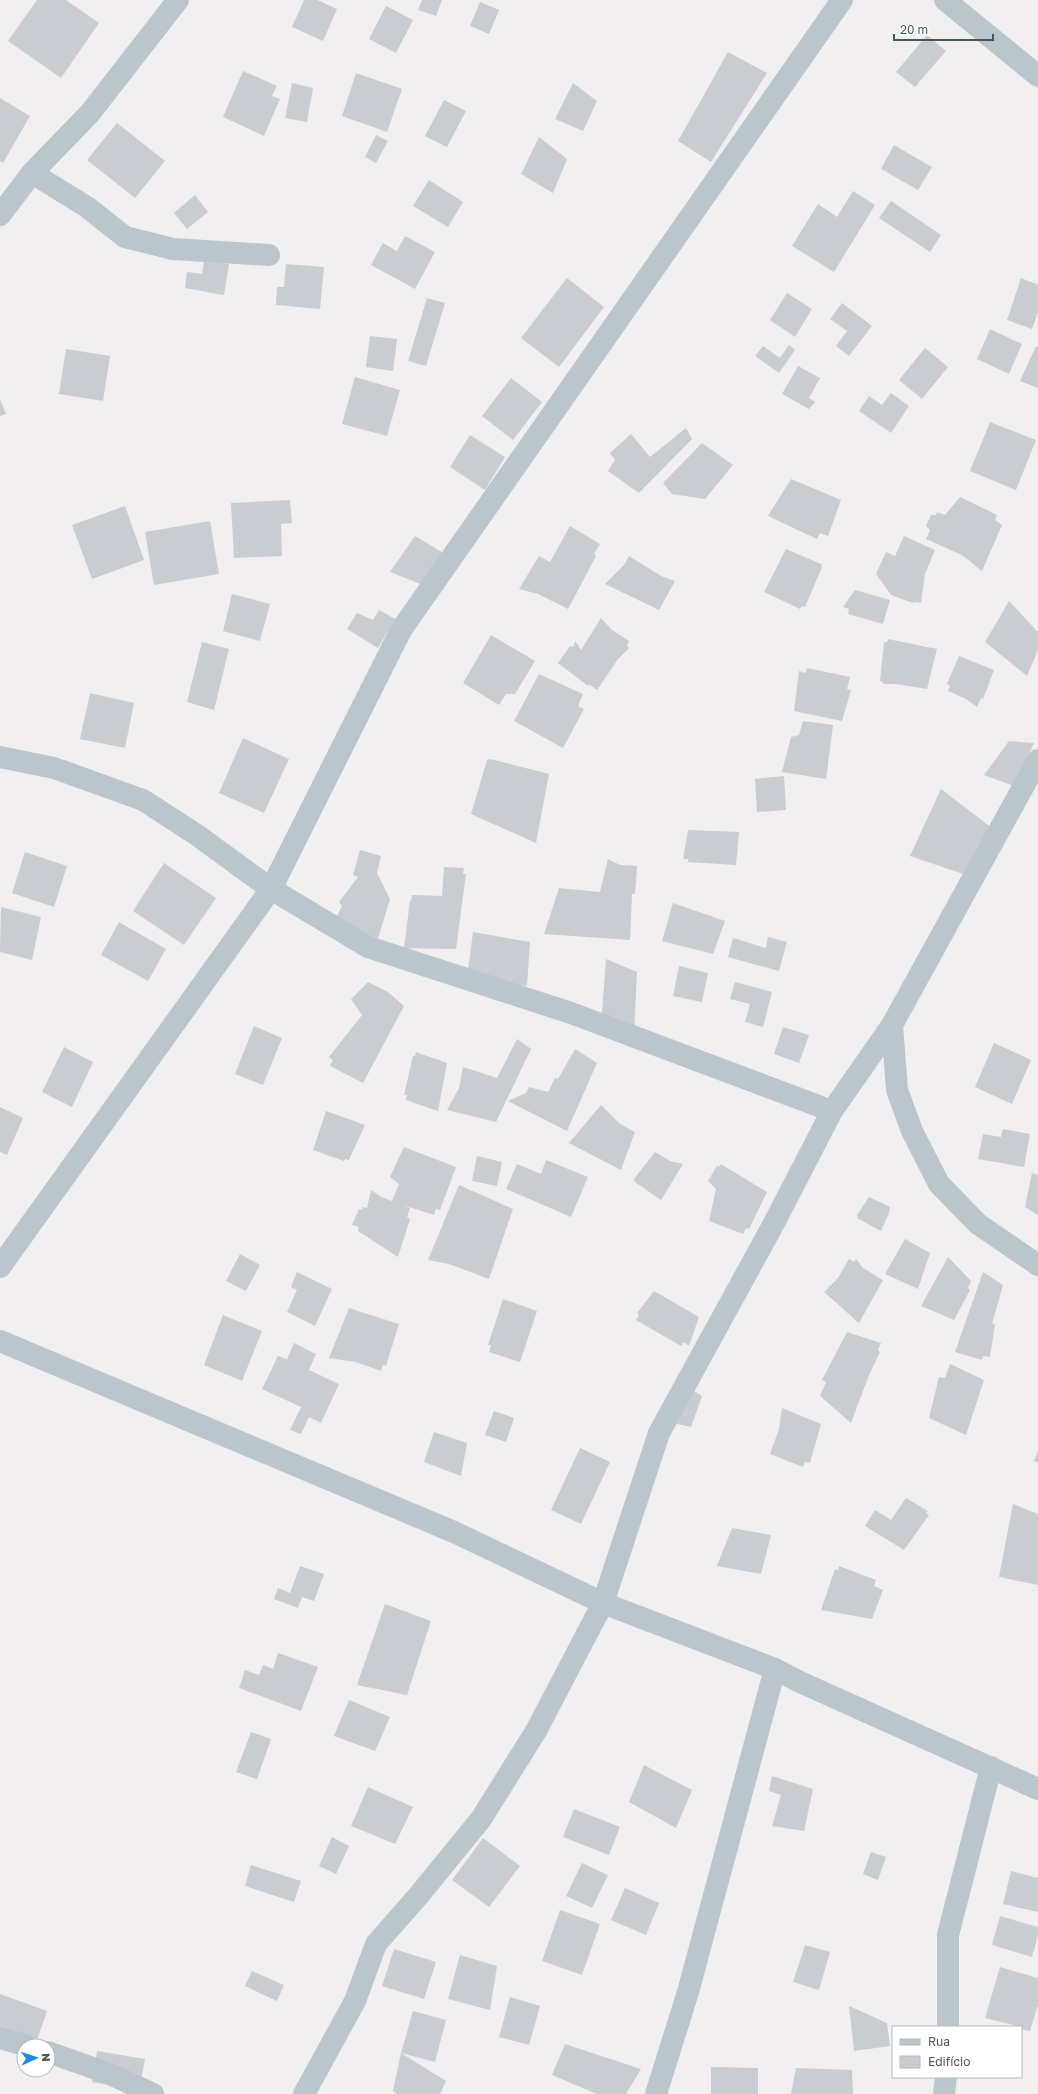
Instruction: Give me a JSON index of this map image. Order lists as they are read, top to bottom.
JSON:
{
  "legend": ["Rua", "Edifício"],
  "scale_bar": "20 m",
  "north": "right"
}
